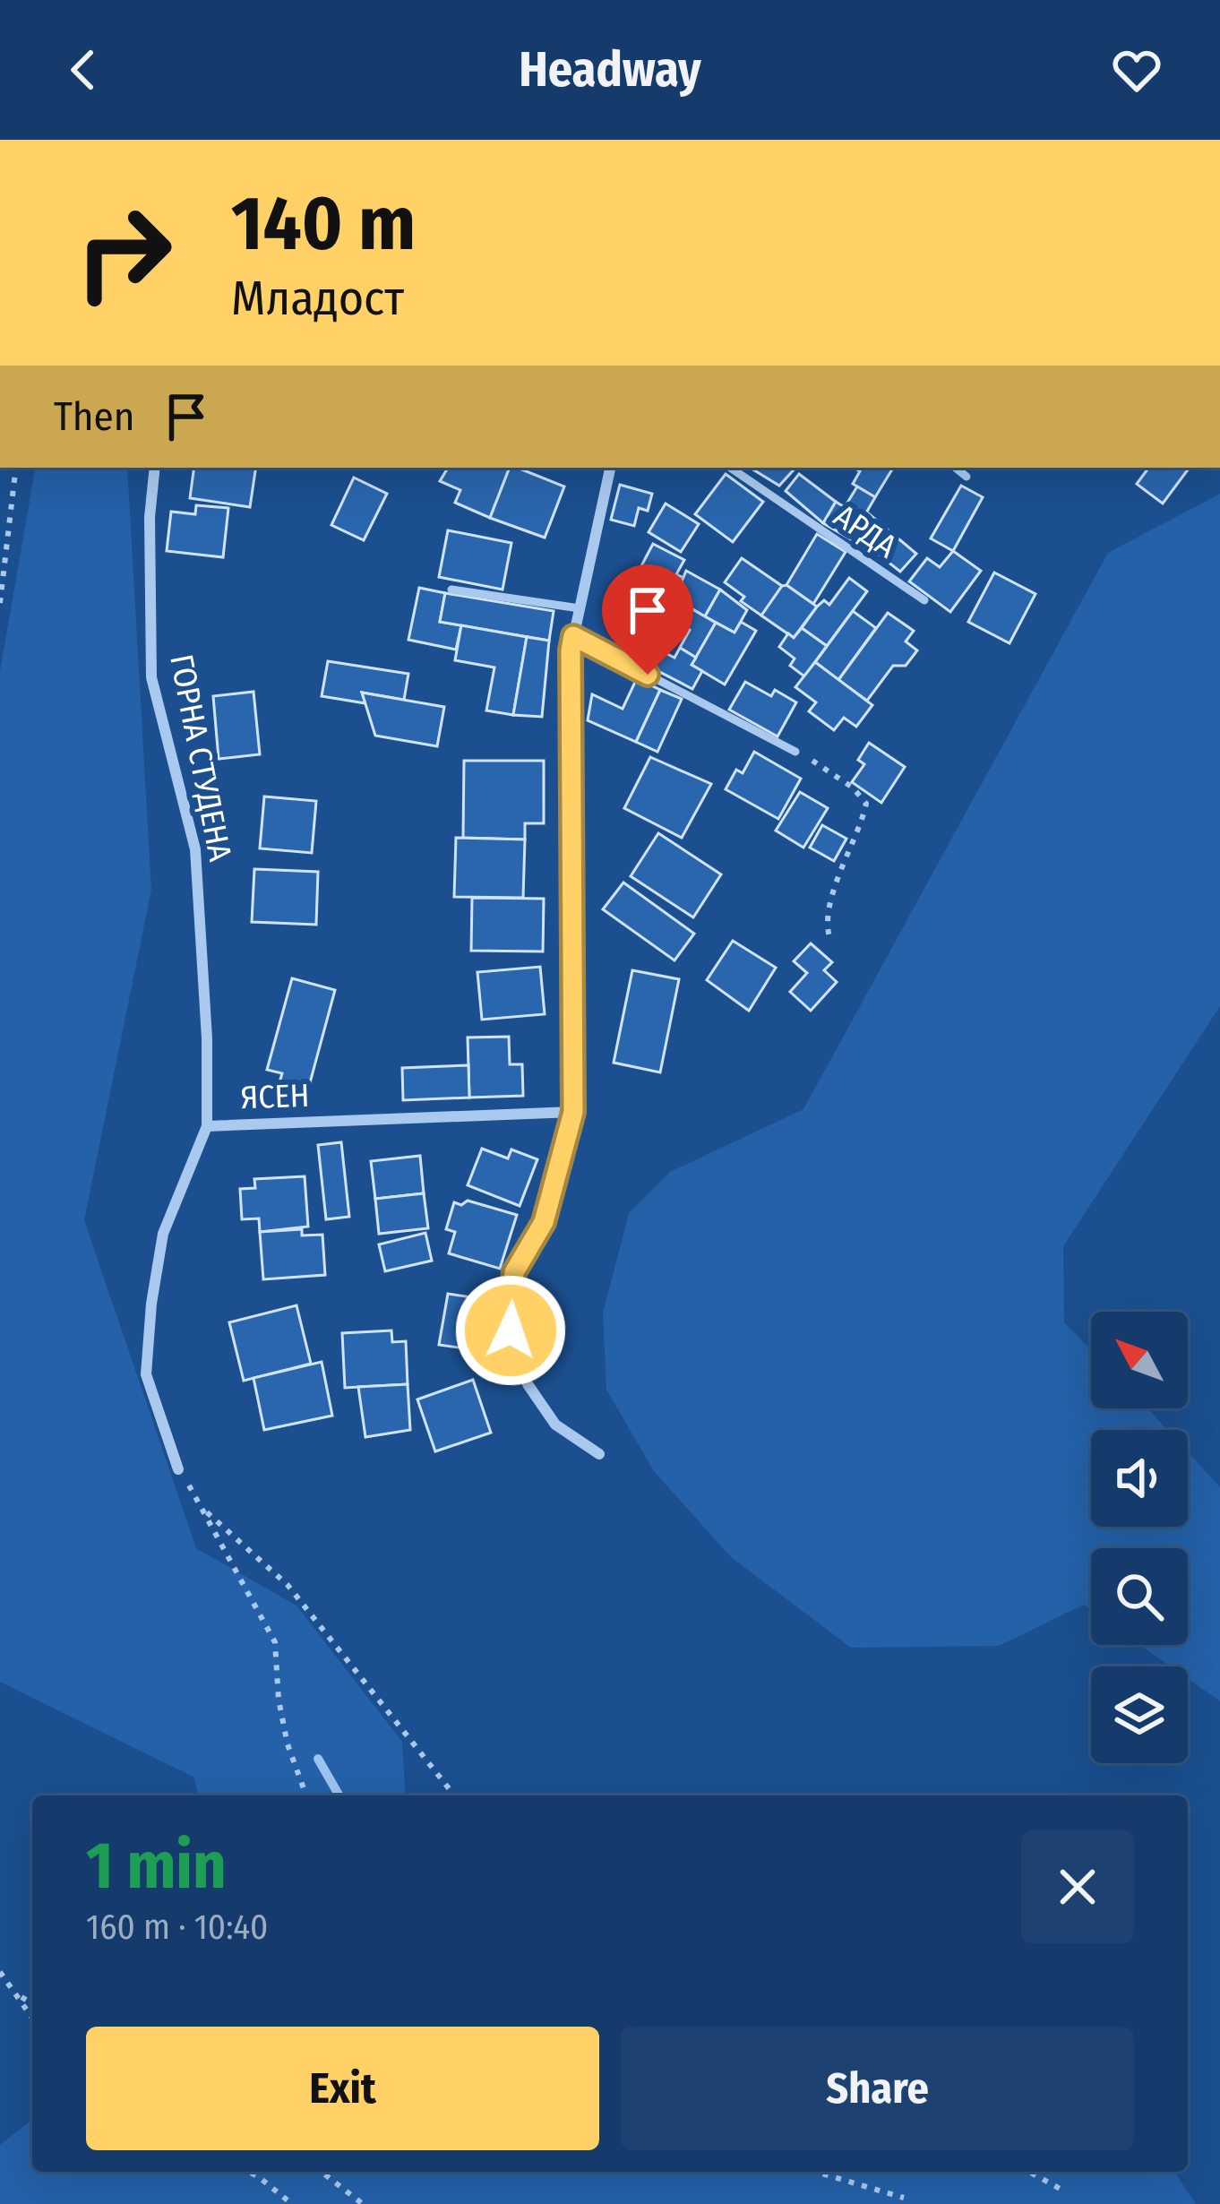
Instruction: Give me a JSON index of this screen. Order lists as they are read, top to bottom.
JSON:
{
  "streets": {
    "street": ["ГОРНА СТУДЕНА", "ЯСЕН"],
    "lane": ["АРДА"]
  },
  "crossings": [
    ["ГОРНА СТУДЕНА", "ЯСЕН"]
  ],
  "north": "top left",
  "page": {
    "header": "Headway",
    "turn": ["140 m", "Младост"],
    "then": "Then",
    "heading": ["1 min", "160 m · 10:40"],
    "buttons": ["Exit", "Share"]
  }
}
